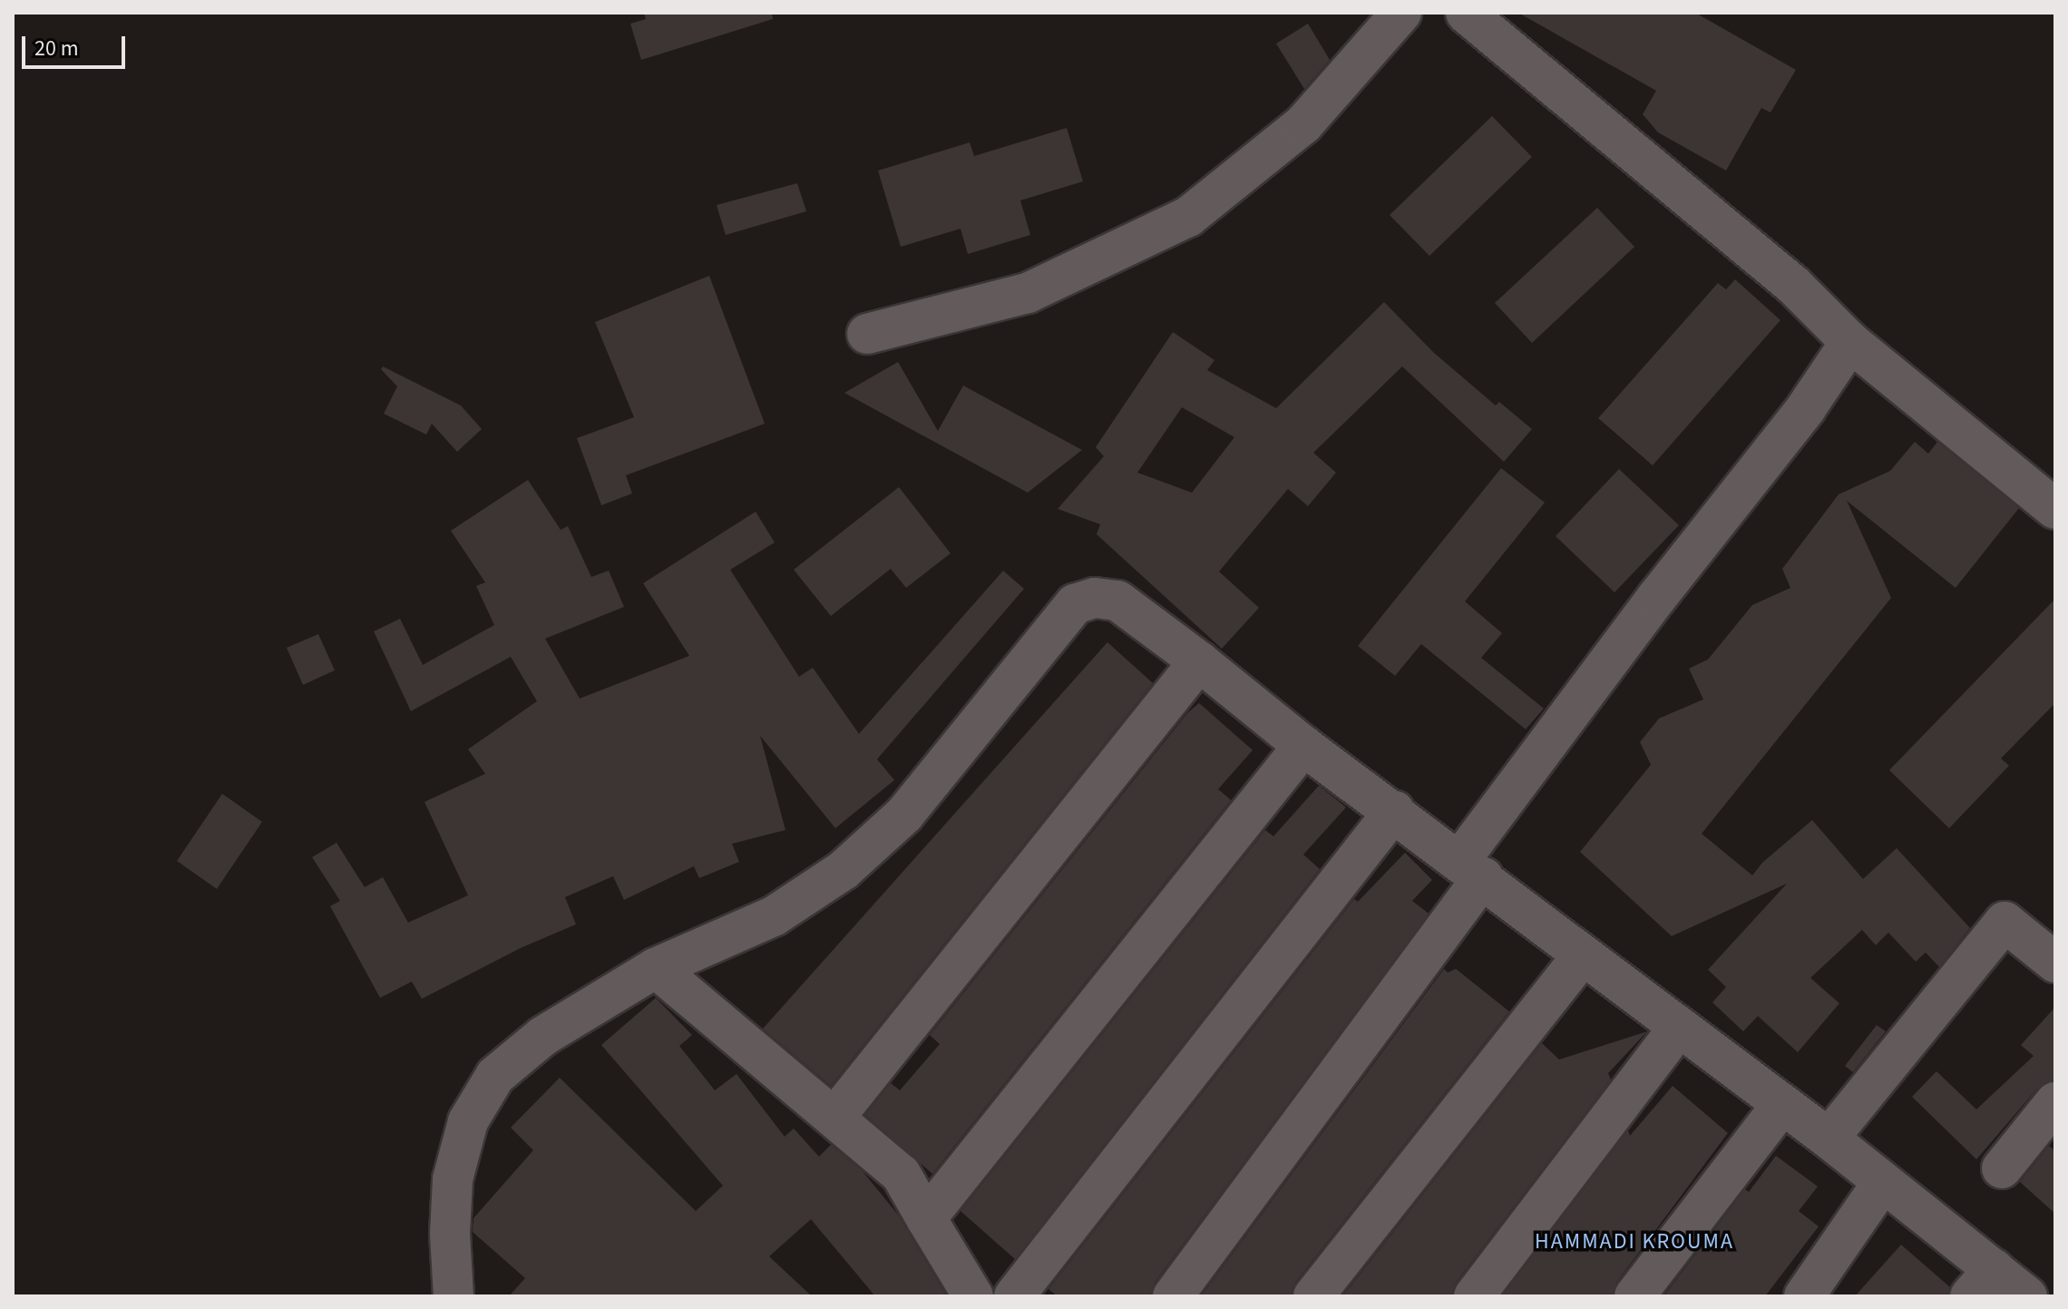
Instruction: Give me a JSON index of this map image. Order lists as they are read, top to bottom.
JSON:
{
  "districts": ["HAMMADI KROUMA"],
  "scale_bar": "20 m"
}
